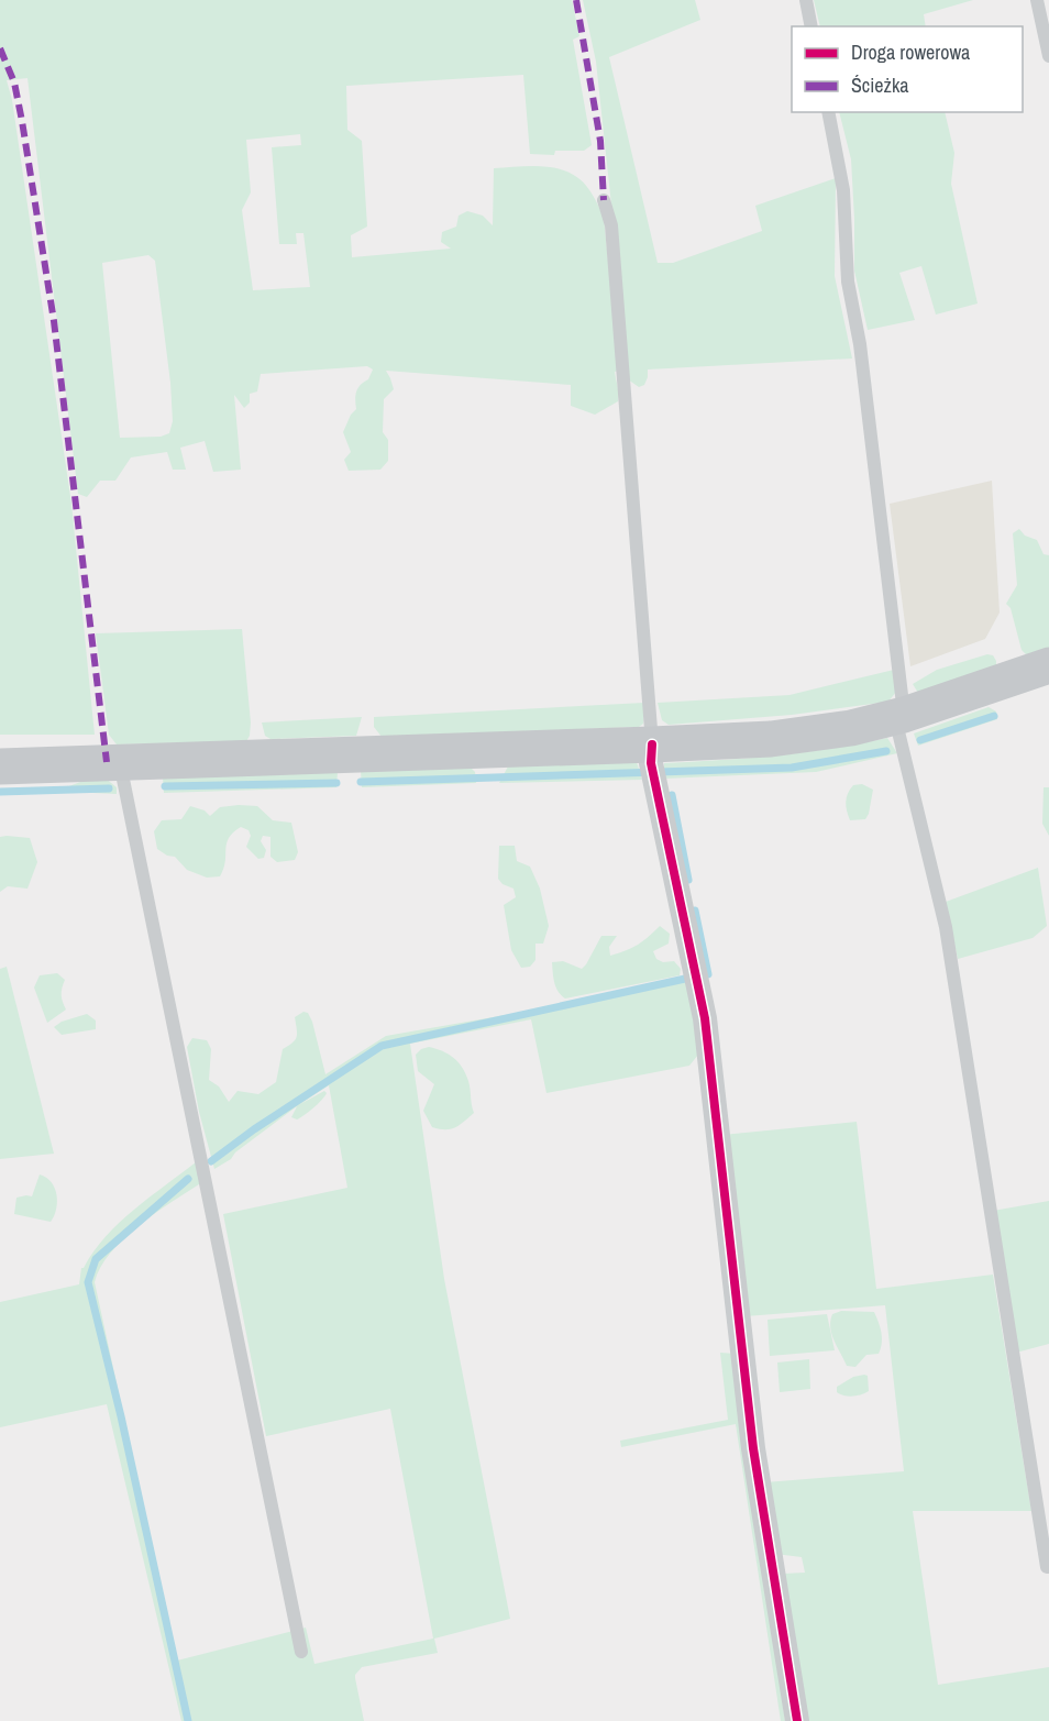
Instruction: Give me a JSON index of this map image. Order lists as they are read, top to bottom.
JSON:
{
  "legend": ["Droga rowerowa", "Ścieżka"]
}
